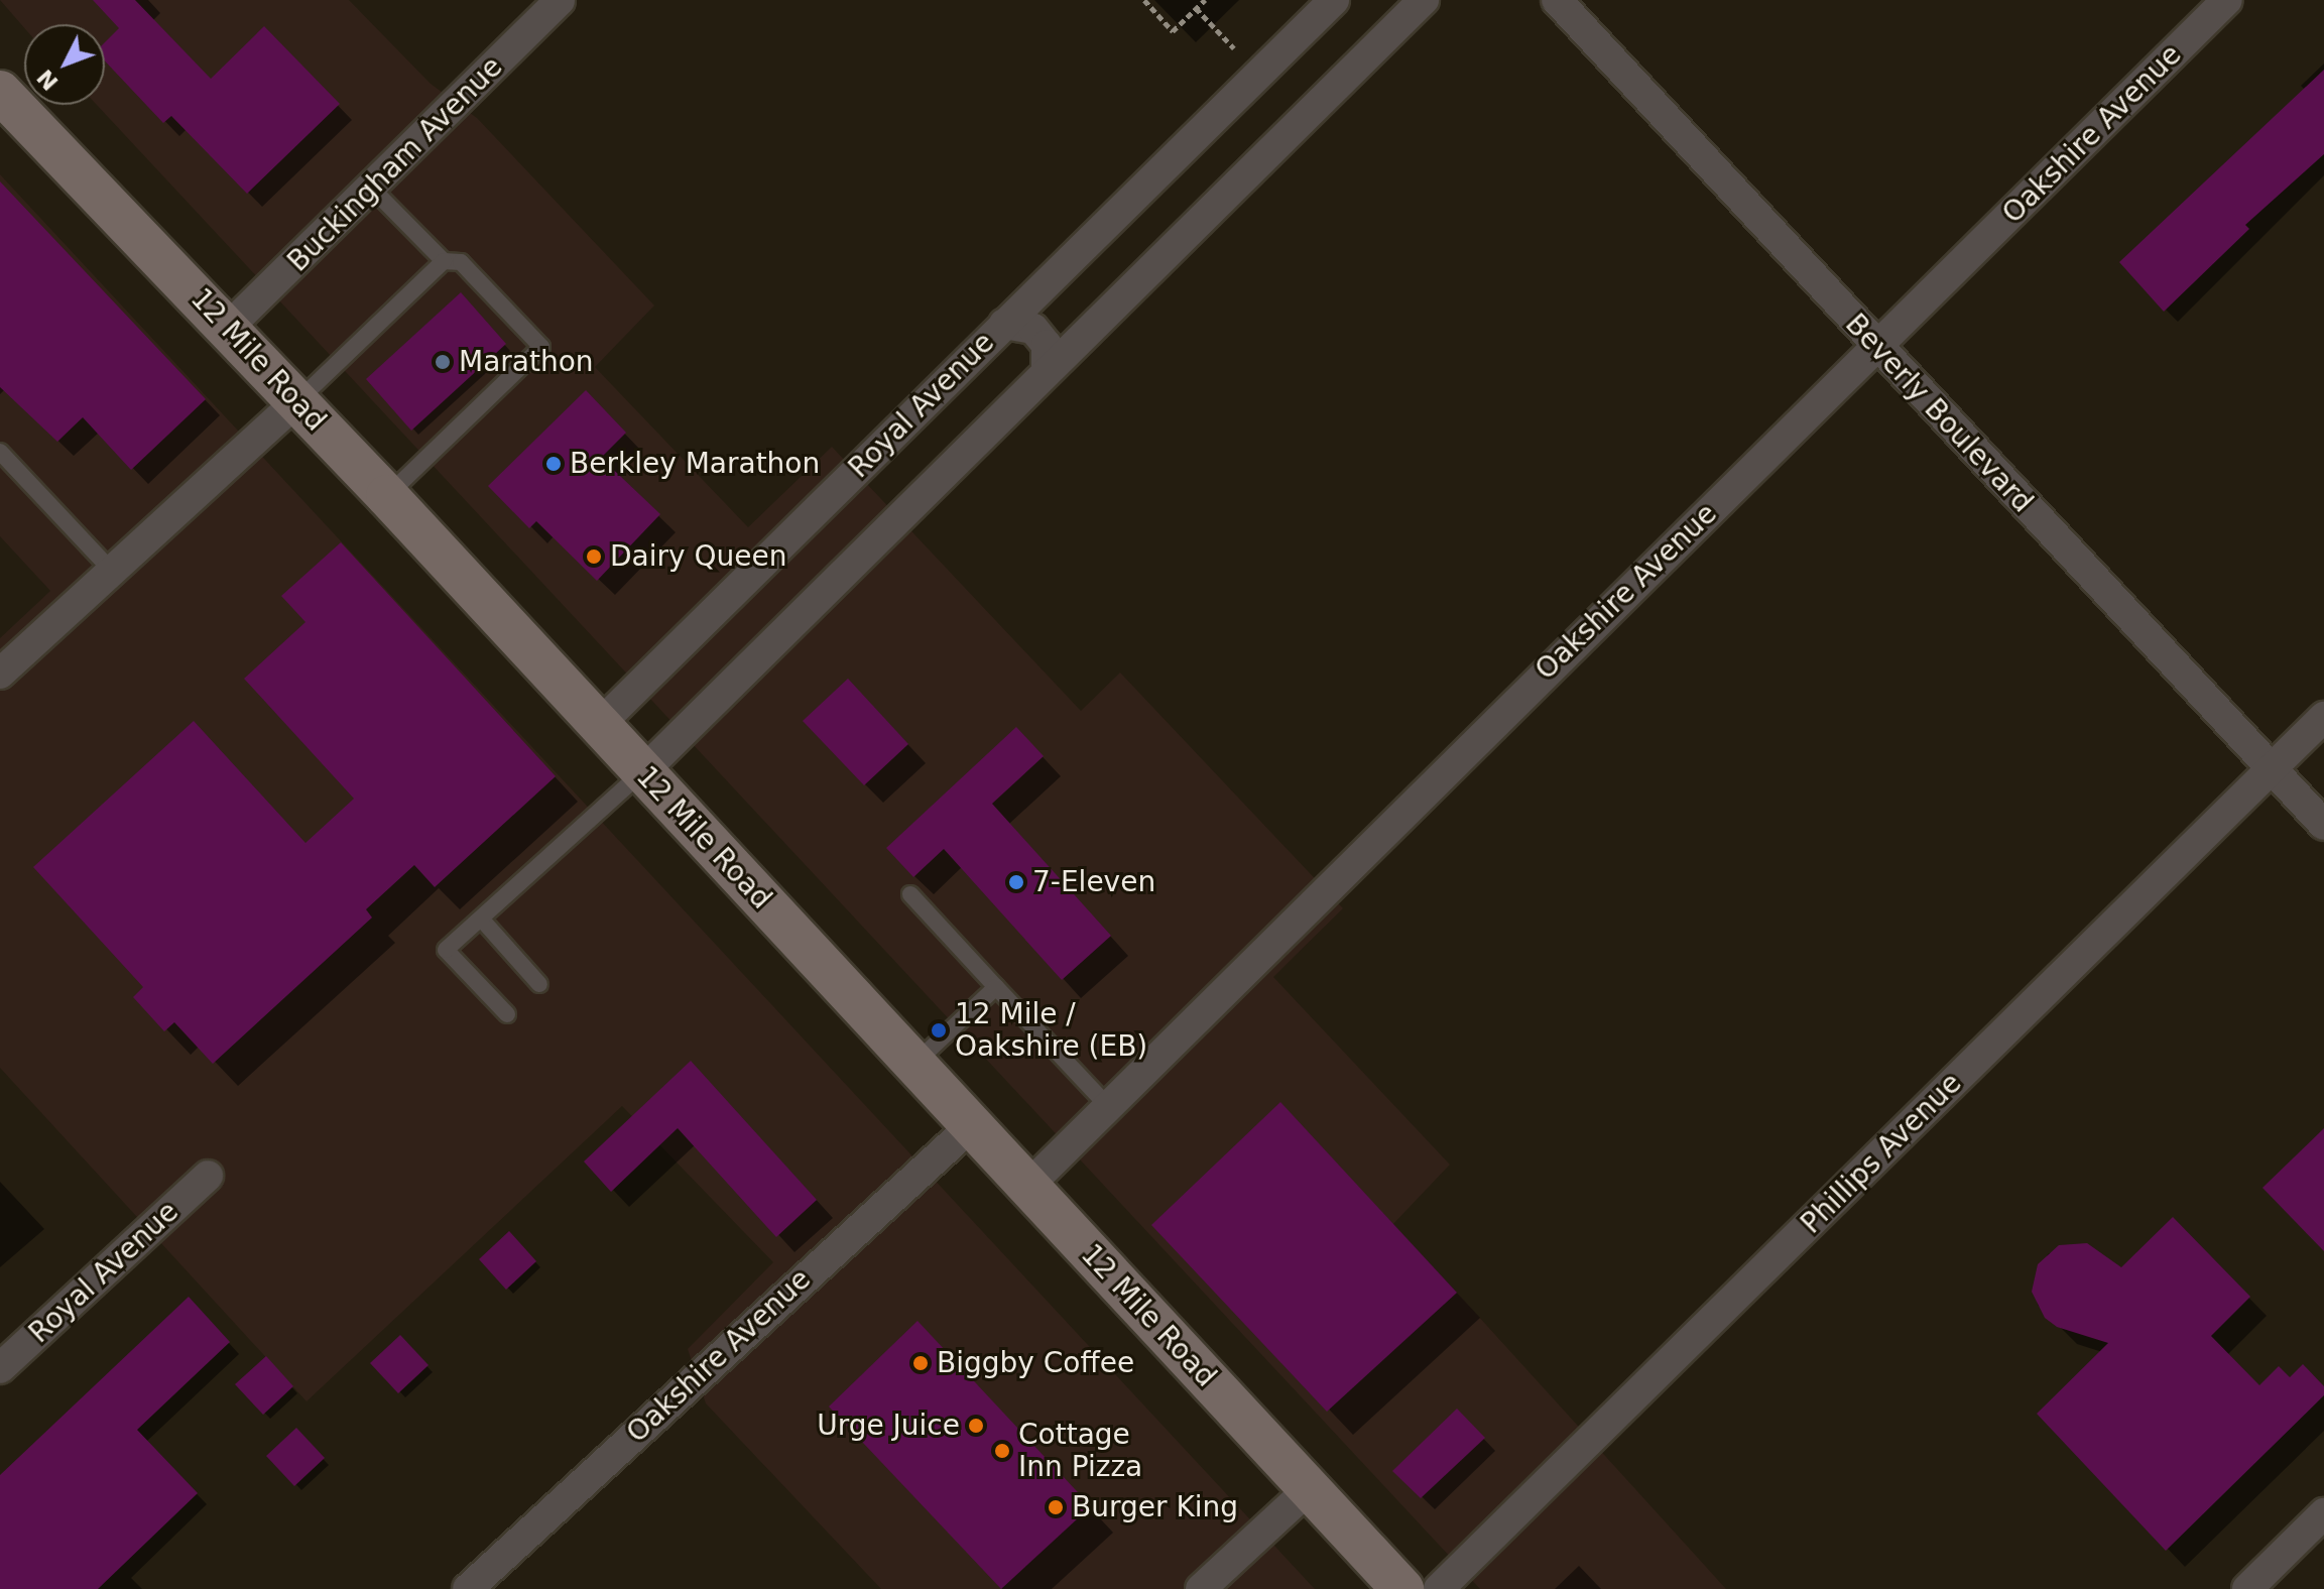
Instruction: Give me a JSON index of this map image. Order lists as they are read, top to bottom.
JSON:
{
  "streets": {
    "main road": ["12 Mile Road"],
    "street": [
      "Oakshire Avenue",
      "Buckingham Avenue",
      "Royal Avenue",
      "Beverly Boulevard",
      "Phillips Avenue"
    ]
  },
  "crossings": [
    ["Oakshire Avenue", "12 Mile Road"],
    ["Oakshire Avenue", "Beverly Boulevard"],
    ["Buckingham Avenue", "12 Mile Road"],
    ["12 Mile Road", "Royal Avenue"],
    ["Beverly Boulevard", "Phillips Avenue"]
  ],
  "places": [
    "Marathon",
    "Berkley Marathon",
    "Dairy Queen",
    "7-Eleven",
    "12 Mile / Oakshire (EB)",
    "Biggby Coffee",
    "Urge Juice",
    "Cottage Inn Pizza",
    "Burger King"
  ],
  "north": "bottom left"
}
